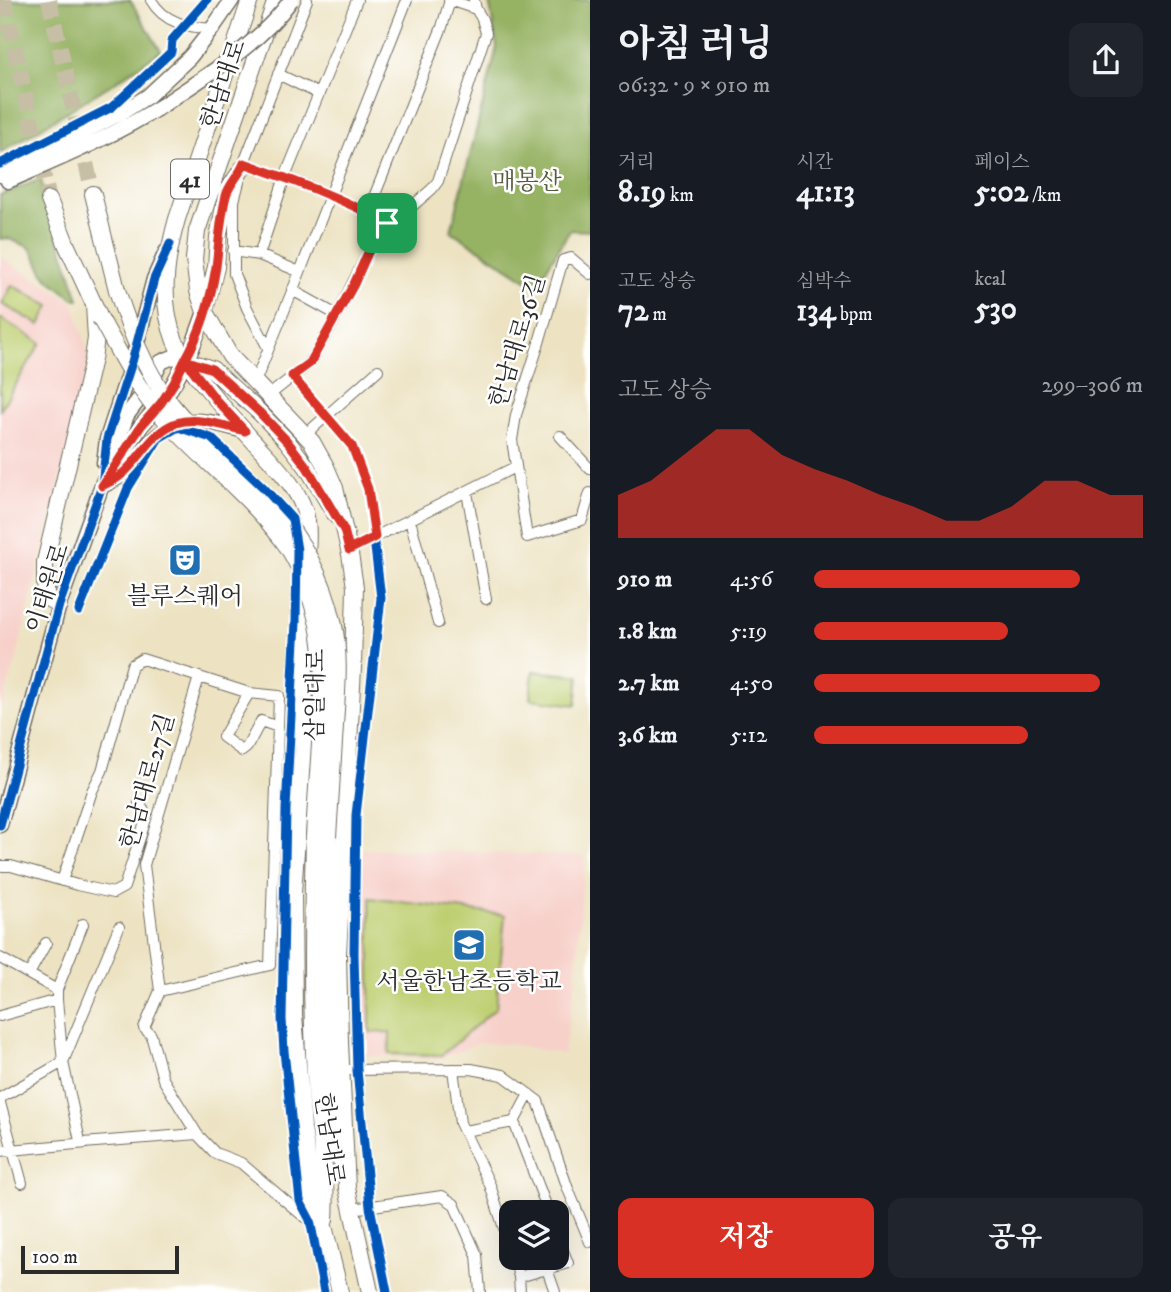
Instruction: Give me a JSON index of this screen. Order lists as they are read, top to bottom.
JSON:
{
  "streets": {
    "main road": [
      "한남대로",
      "41",
      "이태원로",
      "삼일대로"
    ],
    "street": ["한남대로36길", "한남대로27길"]
  },
  "crossings": [
    ["한남대로", "이태원로"],
    ["한남대로", "삼일대로"]
  ],
  "parks": ["매봉산"],
  "places": {
    "theatre": ["블루스퀘어"],
    "school or university": ["서울한남초등학교"]
  },
  "scale_bar": "100 m",
  "page": {
    "heading": ["아침 러닝", "06:32 · 9 × 910 m"],
    "stats": [
      ["거리", "8.19 km"],
      ["시간", "41:13"],
      ["페이스", "5:02 /km"],
      ["고도 상승", "72 m"],
      ["심박수", "134 bpm"],
      ["kcal", "530"]
    ],
    "chart": ["고도 상승", "299–306 m"],
    "list": [
      {
        "name": "910 m",
        "note": "4:56"
      },
      {
        "name": "1.8 km",
        "note": "5:19"
      },
      {
        "name": "2.7 km",
        "note": "4:50"
      },
      {
        "name": "3.6 km",
        "note": "5:12"
      }
    ],
    "buttons": ["저장", "공유"],
    "scale": "100 m"
  }
}
